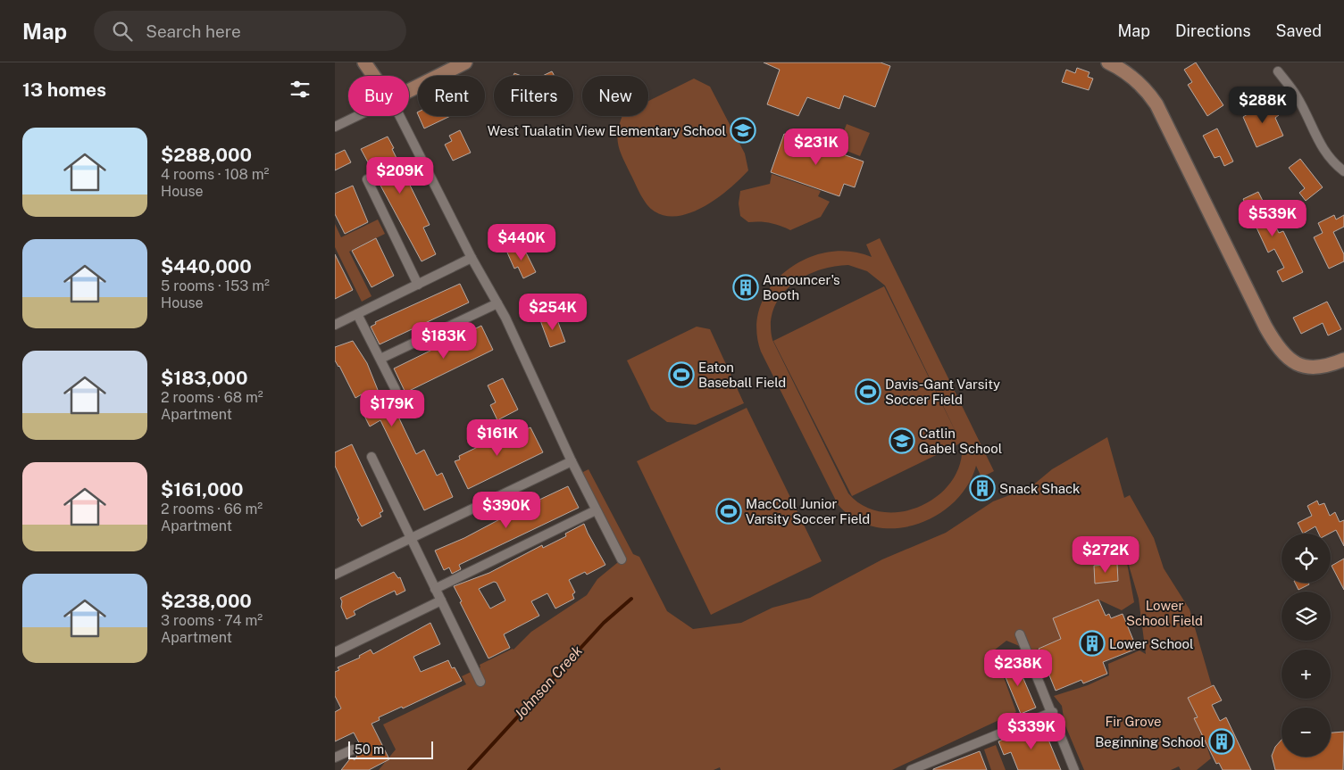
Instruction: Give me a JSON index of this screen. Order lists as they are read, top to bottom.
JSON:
{
  "water": ["Johnson Creek"],
  "parks": ["Lower School Field", "Fir Grove"],
  "places": {
    "school or university": ["West Tualatin View Elementary School", "Catlin Gabel School"],
    "building": [
      "Announcer's Booth",
      "Snack Shack",
      "Lower School",
      "Beginning School"
    ],
    "sports": ["Eaton Baseball Field", "Davis-Gant Varsity Soccer Field", "MacColl Junior Varsity Soccer Field"]
  },
  "scale_bar": "50 m",
  "page": {
    "header": "Map",
    "search": "Search here",
    "nav": ["Map", "Directions", "Saved"],
    "heading": "13 homes",
    "chip": [
      "Buy",
      "Rent",
      "Filters",
      "New"
    ],
    "price": [
      "$288K",
      "$231K",
      "$209K",
      "$539K",
      "$440K",
      "$254K",
      "$183K",
      "$179K",
      "$161K",
      "$390K",
      "$272K",
      "$238K",
      "$339K"
    ],
    "list": [
      {
        "name": "$288,000",
        "note": "4 rooms · 108 m² · House"
      },
      {
        "name": "$440,000",
        "note": "5 rooms · 153 m² · House"
      },
      {
        "name": "$183,000",
        "note": "2 rooms · 68 m² · Apartment"
      },
      {
        "name": "$161,000",
        "note": "2 rooms · 66 m² · Apartment"
      },
      {
        "name": "$238,000",
        "note": "3 rooms · 74 m² · Apartment"
      }
    ],
    "map_buttons": ["+", "−"],
    "scale": "50 m"
  }
}
